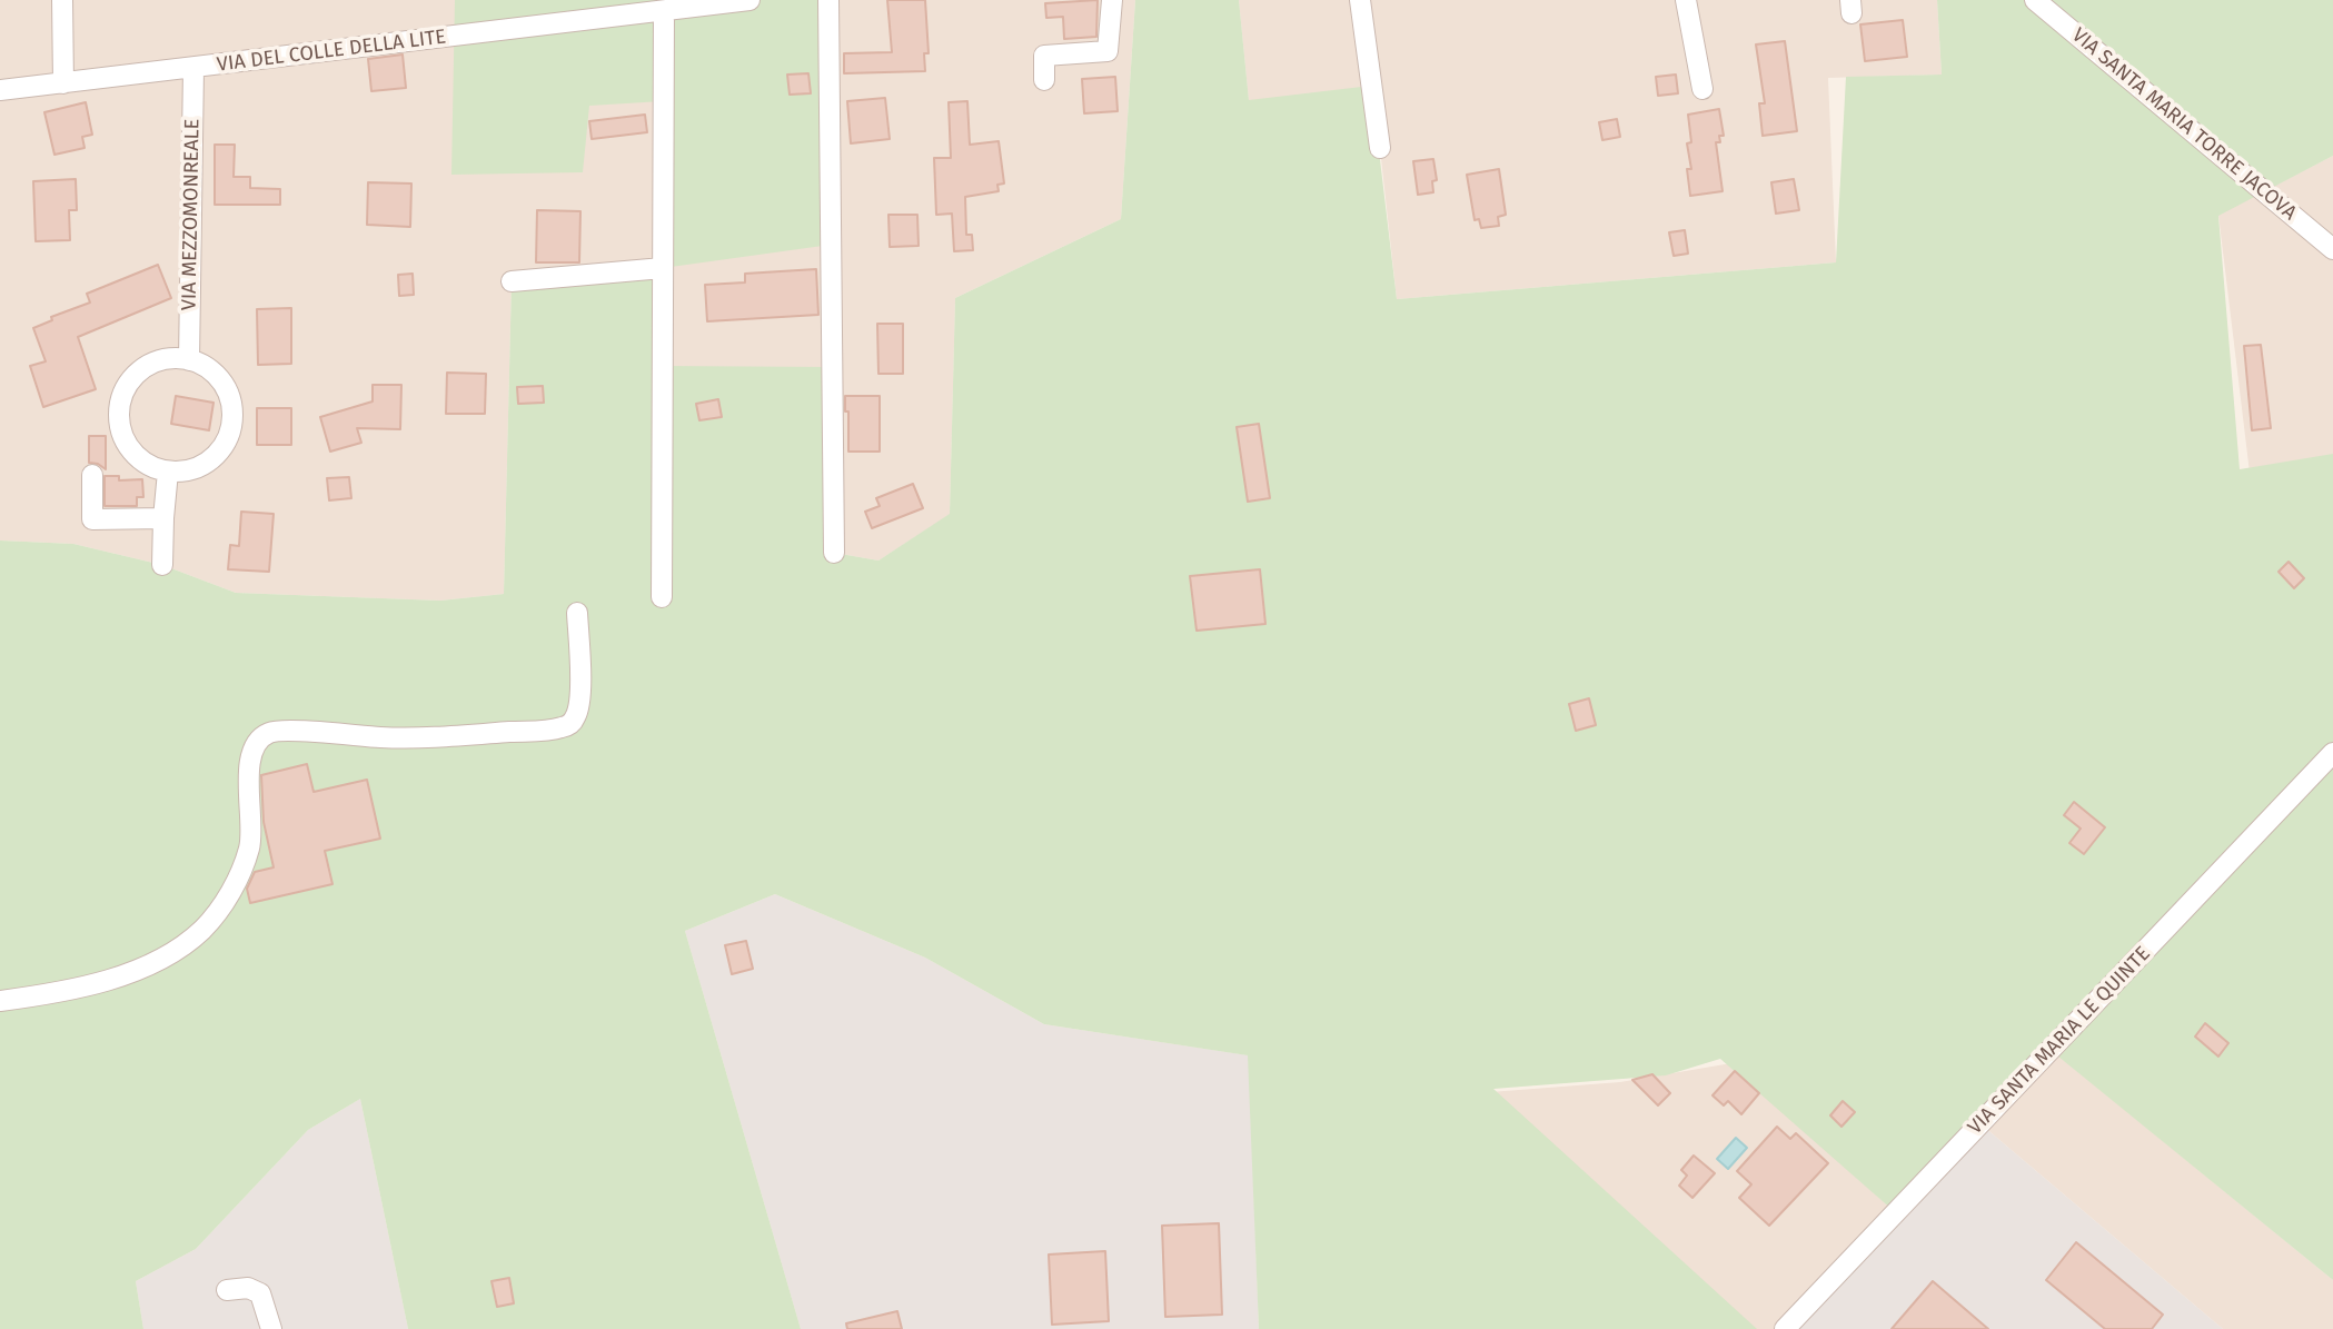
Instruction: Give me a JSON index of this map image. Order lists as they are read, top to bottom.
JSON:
{
  "streets": {
    "street": [
      "VIA DEL COLLE DELLA LITE",
      "VIA SANTA MARIA TORRE JACOVA",
      "VIA MEZZOMONREALE",
      "VIA SANTA MARIA LE QUINTE"
    ]
  },
  "crossings": [
    ["VIA DEL COLLE DELLA LITE", "VIA MEZZOMONREALE"]
  ]
}
